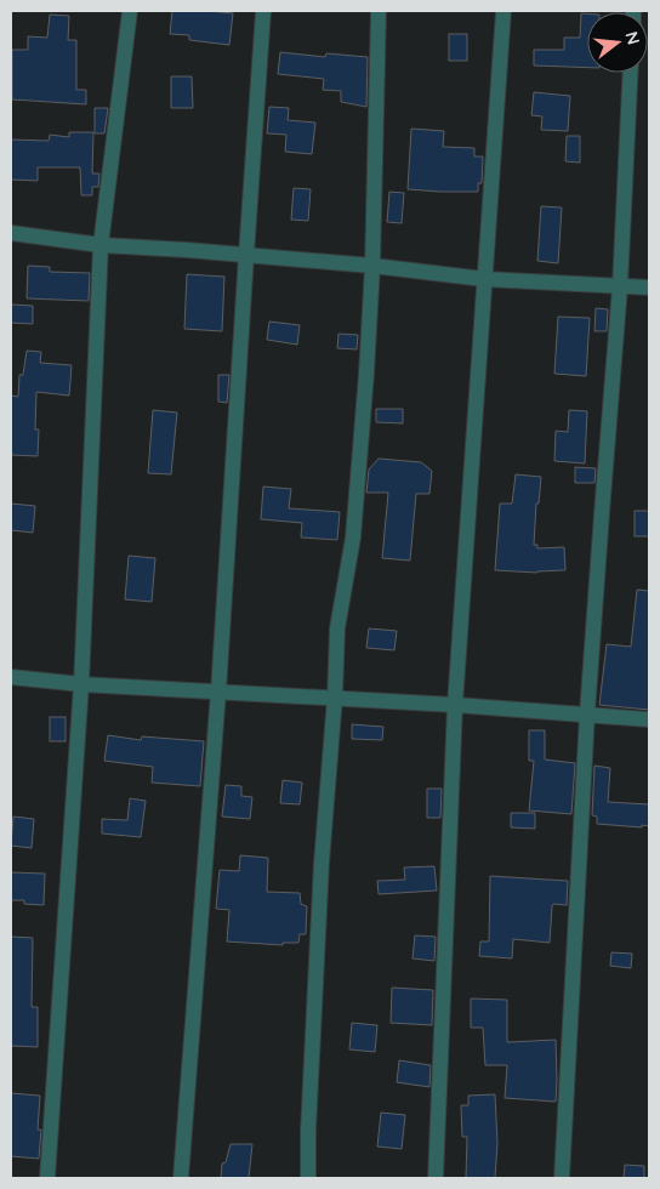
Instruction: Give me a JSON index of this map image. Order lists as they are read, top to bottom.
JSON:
{
  "north": "right"
}
